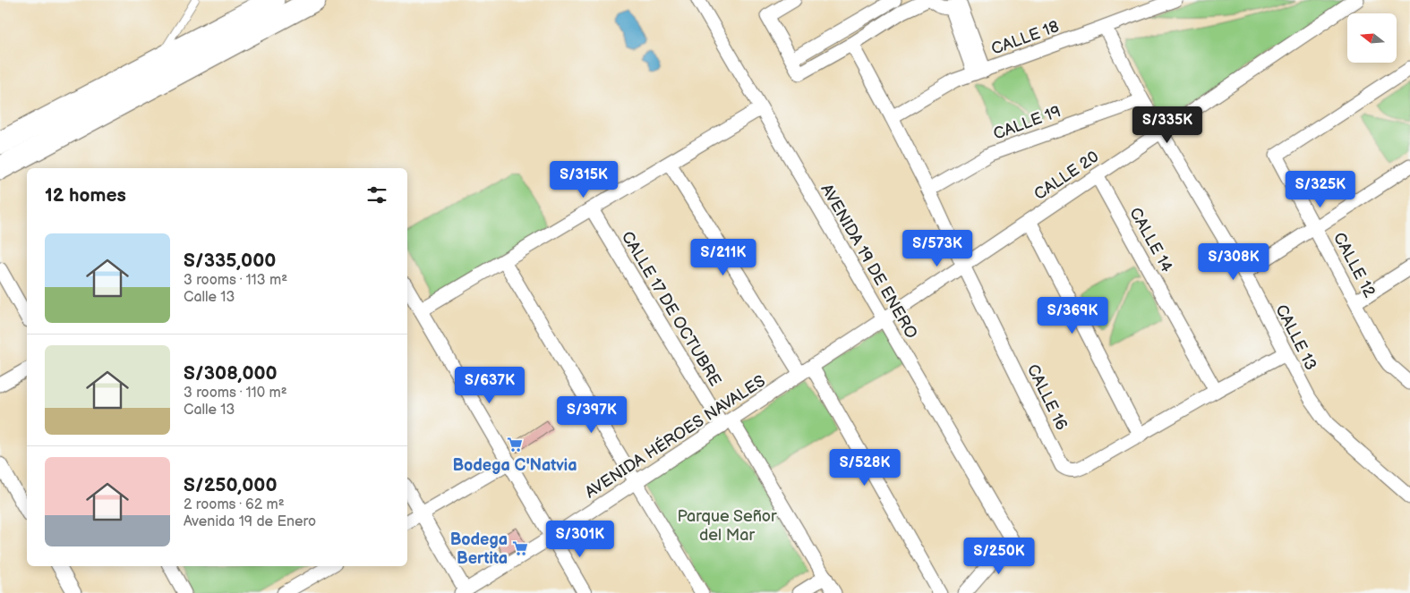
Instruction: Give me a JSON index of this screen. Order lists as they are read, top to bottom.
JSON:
{
  "streets": {
    "street": [
      "CALLE 18",
      "CALLE 19",
      "CALLE 20",
      "CALLE 14",
      "AVENIDA 19 DE ENERO",
      "CALLE 12",
      "CALLE 17 DE OCTUBRE",
      "CALLE 13",
      "CALLE 16",
      "AVENIDA HÉROES NAVALES"
    ]
  },
  "crossings": [
    ["CALLE 18", "CALLE 13"],
    ["CALLE 18", "CALLE 16"],
    ["CALLE 19", "CALLE 13"],
    ["CALLE 19", "CALLE 16"],
    ["CALLE 20", "CALLE 14"],
    ["CALLE 20", "AVENIDA 19 DE ENERO"],
    ["CALLE 20", "CALLE 13"],
    ["CALLE 20", "CALLE 16"],
    ["CALLE 20", "AVENIDA HÉROES NAVALES"],
    ["CALLE 14", "CALLE 16"],
    ["AVENIDA 19 DE ENERO", "AVENIDA HÉROES NAVALES"],
    ["CALLE 17 DE OCTUBRE", "AVENIDA HÉROES NAVALES"],
    ["CALLE 13", "CALLE 16"]
  ],
  "parks": ["Parque Señor del Mar"],
  "places": {
    "supermarket": ["Bodega C'Natvia", "Bodega Bertita"]
  },
  "north": "left",
  "page": {
    "price": [
      "S/335K",
      "S/315K",
      "S/325K",
      "S/573K",
      "S/211K",
      "S/308K",
      "S/369K",
      "S/637K",
      "S/397K",
      "S/528K",
      "S/301K",
      "S/250K"
    ],
    "heading": "12 homes",
    "list": [
      {
        "name": "S/335,000",
        "note": "3 rooms · 113 m² · Calle 13"
      },
      {
        "name": "S/308,000",
        "note": "3 rooms · 110 m² · Calle 13"
      },
      {
        "name": "S/250,000",
        "note": "2 rooms · 62 m² · Avenida 19 de Enero"
      }
    ]
  }
}
